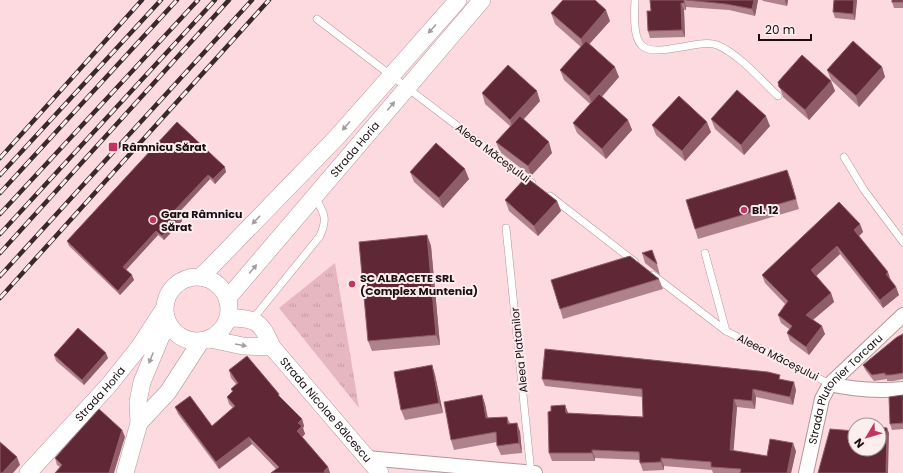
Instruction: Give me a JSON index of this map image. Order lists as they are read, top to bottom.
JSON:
{
  "streets": {
    "street": ["Strada Horia", "Strada Plutonier Torcaru", "Strada Nicolae Bălcescu"],
    "lane": ["Aleea Măceșului", "Aleea Platanilor"]
  },
  "crossings": [
    ["Strada Horia", "Strada Nicolae Bălcescu"],
    ["Aleea Măceșului", "Strada Plutonier Torcaru"]
  ],
  "places": {
    "transit": ["Râmnicu Sărat"],
    "other": ["Bl. 12", "Gara Râmnicu Sărat", "SC ALBACETE SRL (Complex Muntenia)"]
  },
  "scale_bar": "20 m",
  "north": "bottom left"
}
